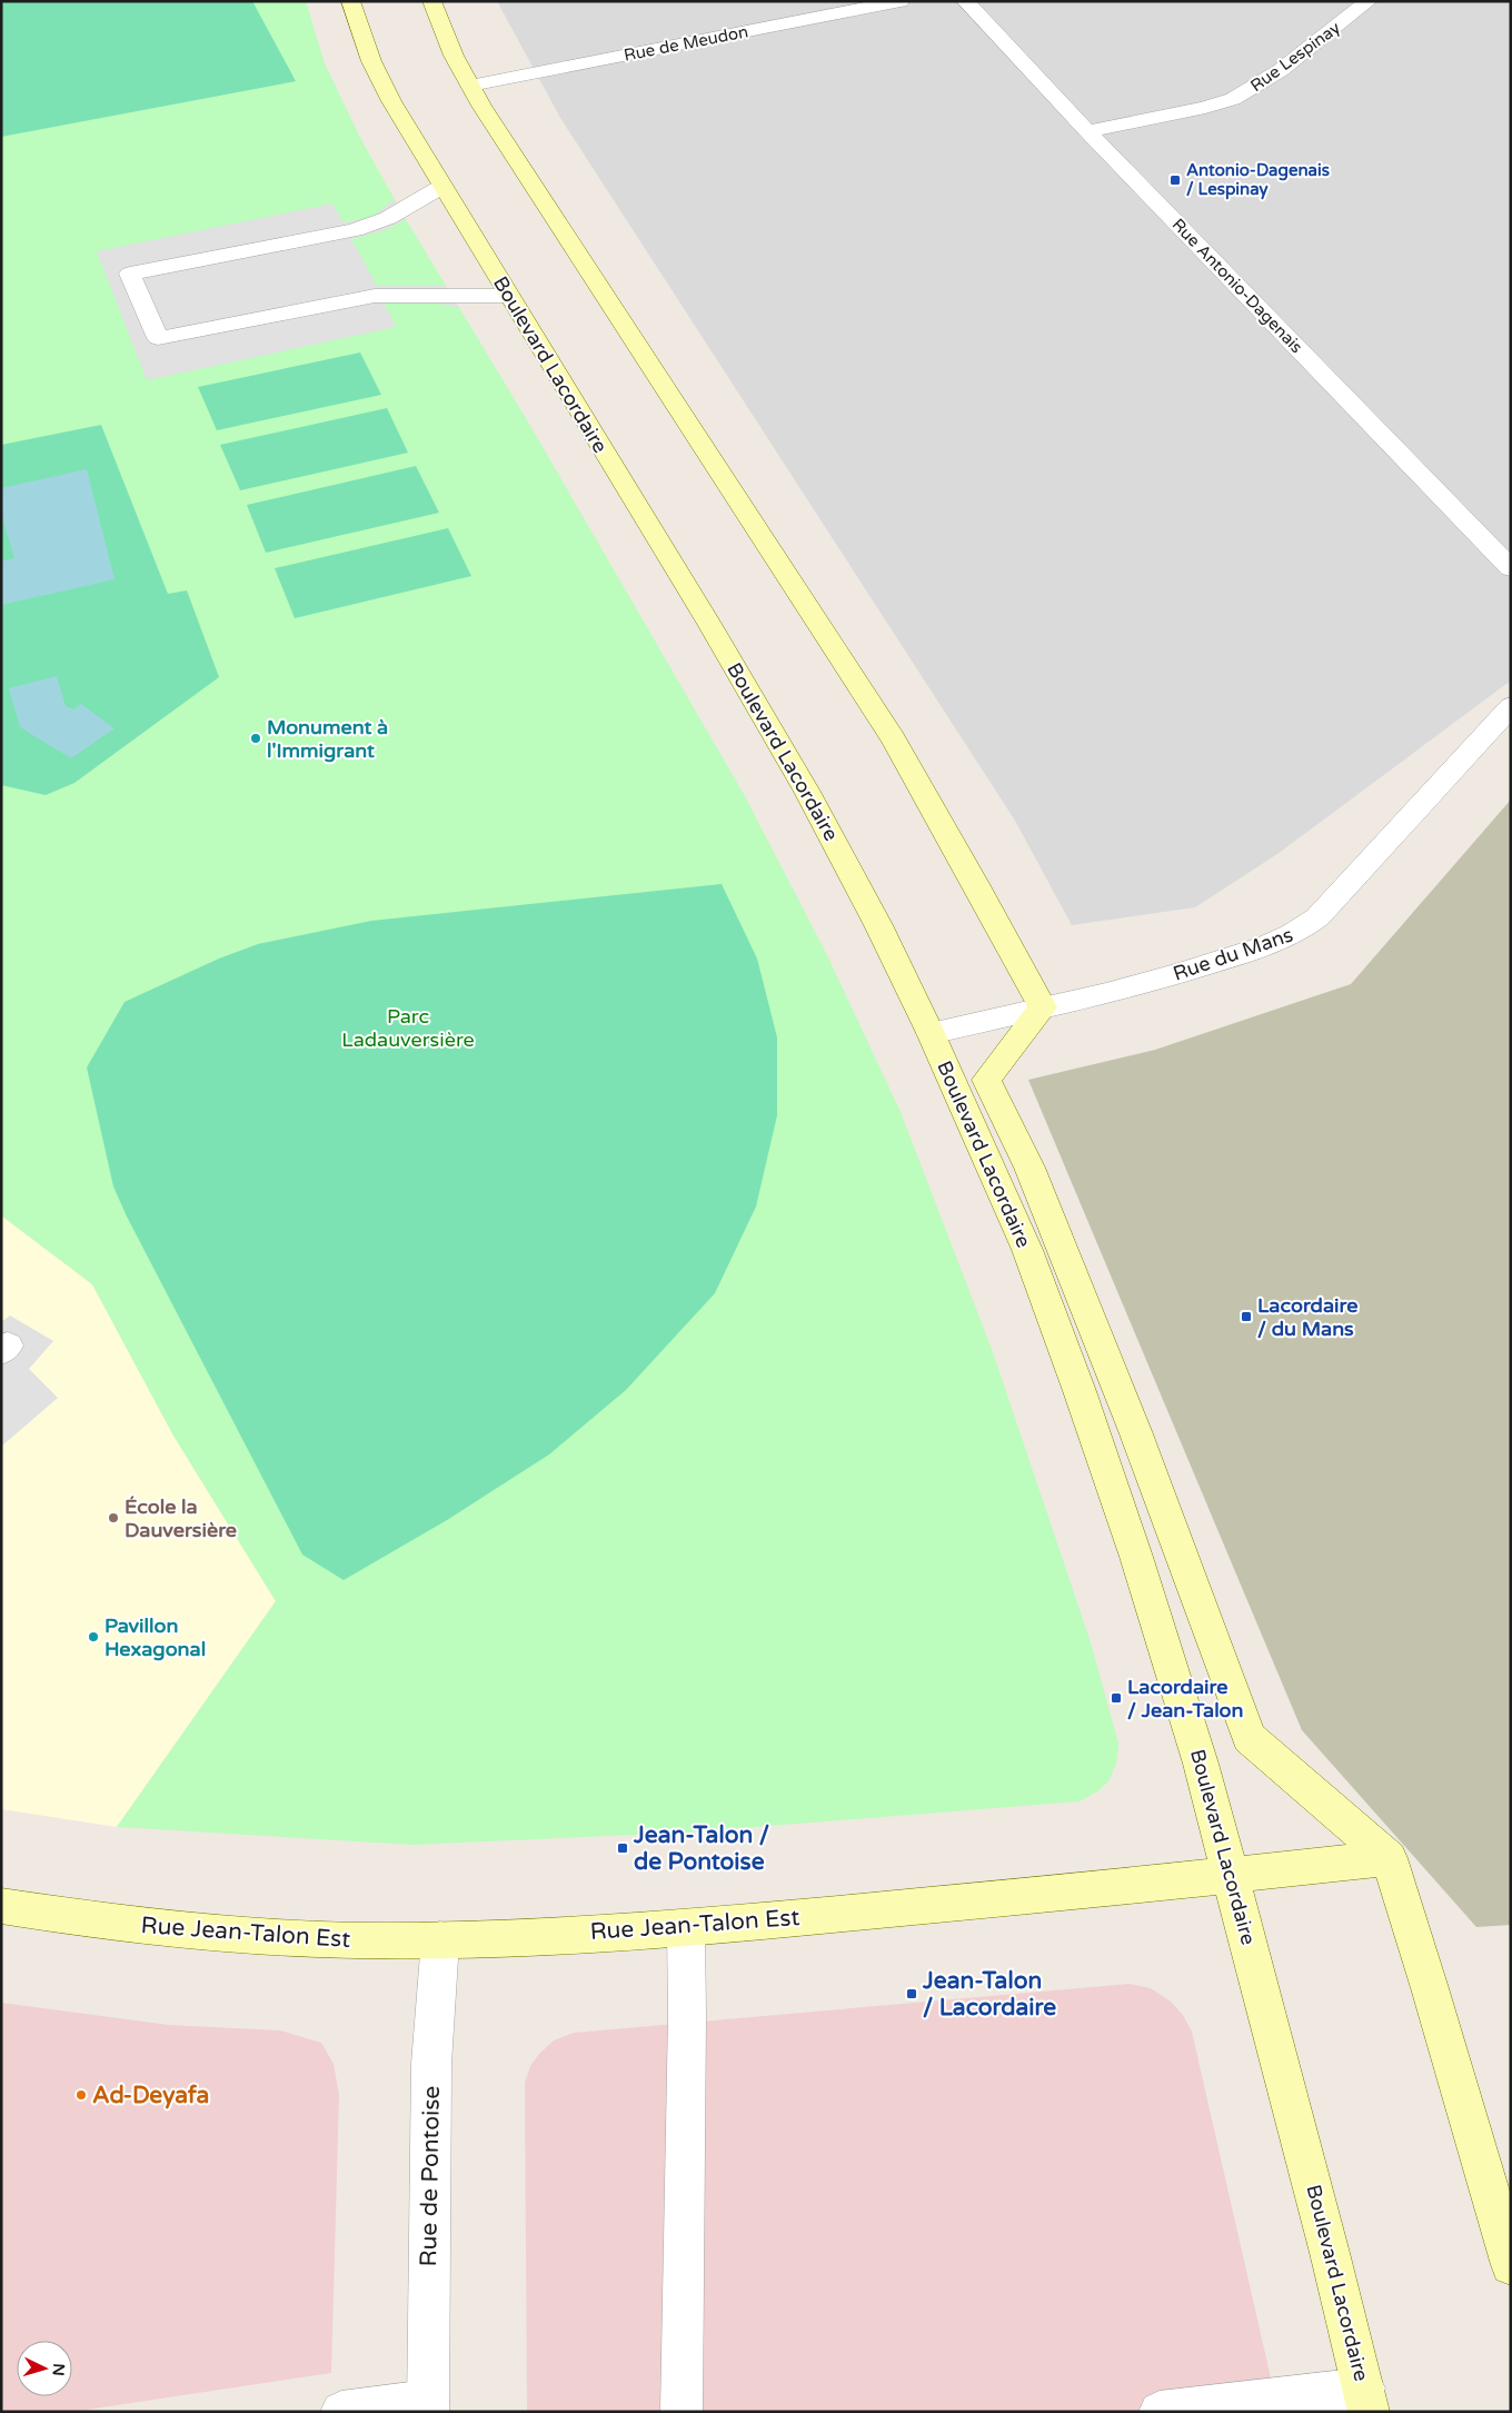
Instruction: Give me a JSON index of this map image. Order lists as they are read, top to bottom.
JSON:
{
  "streets": {
    "main road": ["Boulevard Lacordaire", "Rue Jean-Talon Est"],
    "street": [
      "Rue de Meudon",
      "Rue Lespinay",
      "Rue Antonio-Dagenais",
      "Rue du Mans",
      "Rue de Pontoise"
    ]
  },
  "crossings": [
    ["Rue Lespinay", "Rue Antonio-Dagenais"],
    ["Boulevard Lacordaire", "Rue du Mans"],
    ["Boulevard Lacordaire", "Rue Jean-Talon Est"],
    ["Rue Jean-Talon Est", "Rue de Pontoise"]
  ],
  "parks": ["Parc Ladauversière"],
  "places": {
    "transit": [
      "Antonio-Dagenais / Lespinay",
      "Lacordaire / du Mans",
      "Lacordaire / Jean-Talon",
      "Jean-Talon / de Pontoise",
      "Jean-Talon / Lacordaire"
    ],
    "other": [
      "Monument à l'Immigrant",
      "École la Dauversière",
      "Pavillon Hexagonal",
      "Ad-Deyafa"
    ]
  },
  "north": "right"
}
